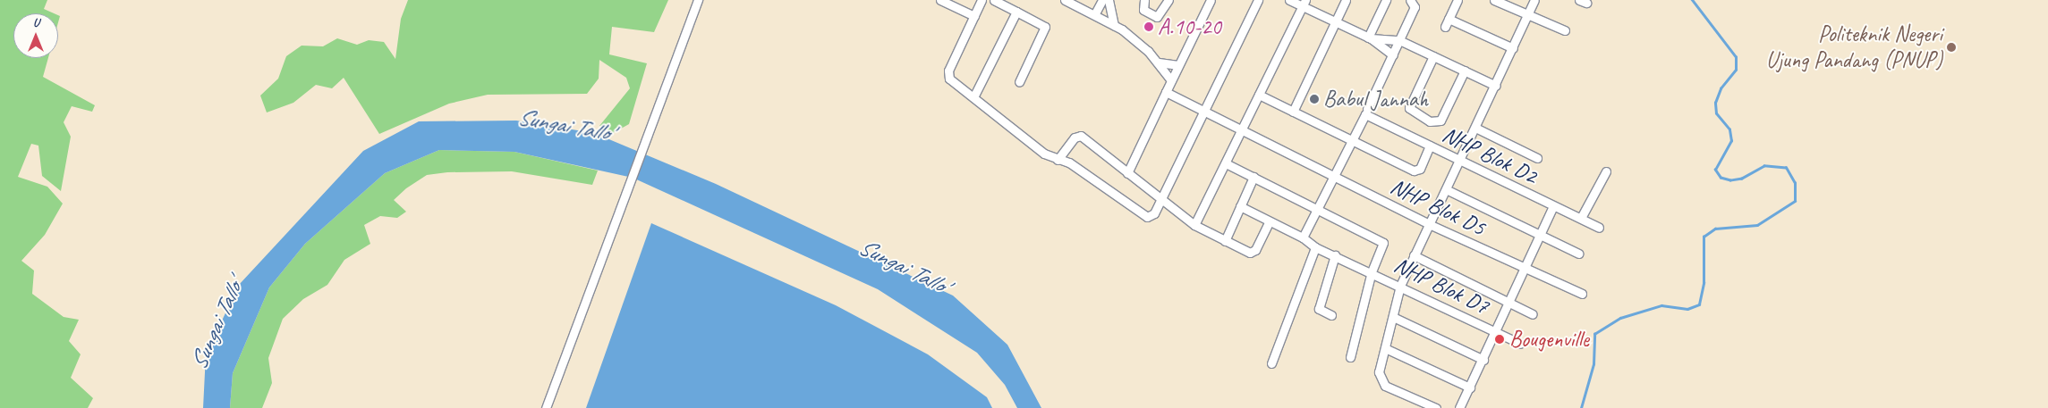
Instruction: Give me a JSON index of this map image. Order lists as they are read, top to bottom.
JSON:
{
  "streets": {
    "street": ["NHP Blok D2", "NHP Blok D5", "NHP Blok D7"]
  },
  "water": ["Sungai Tallo'"],
  "places": [
    "A.10-20",
    "Politeknik Negeri Ujung Pandang (PNUP)",
    "Babul Jannah",
    "Bougenville"
  ],
  "north": "top"
}
